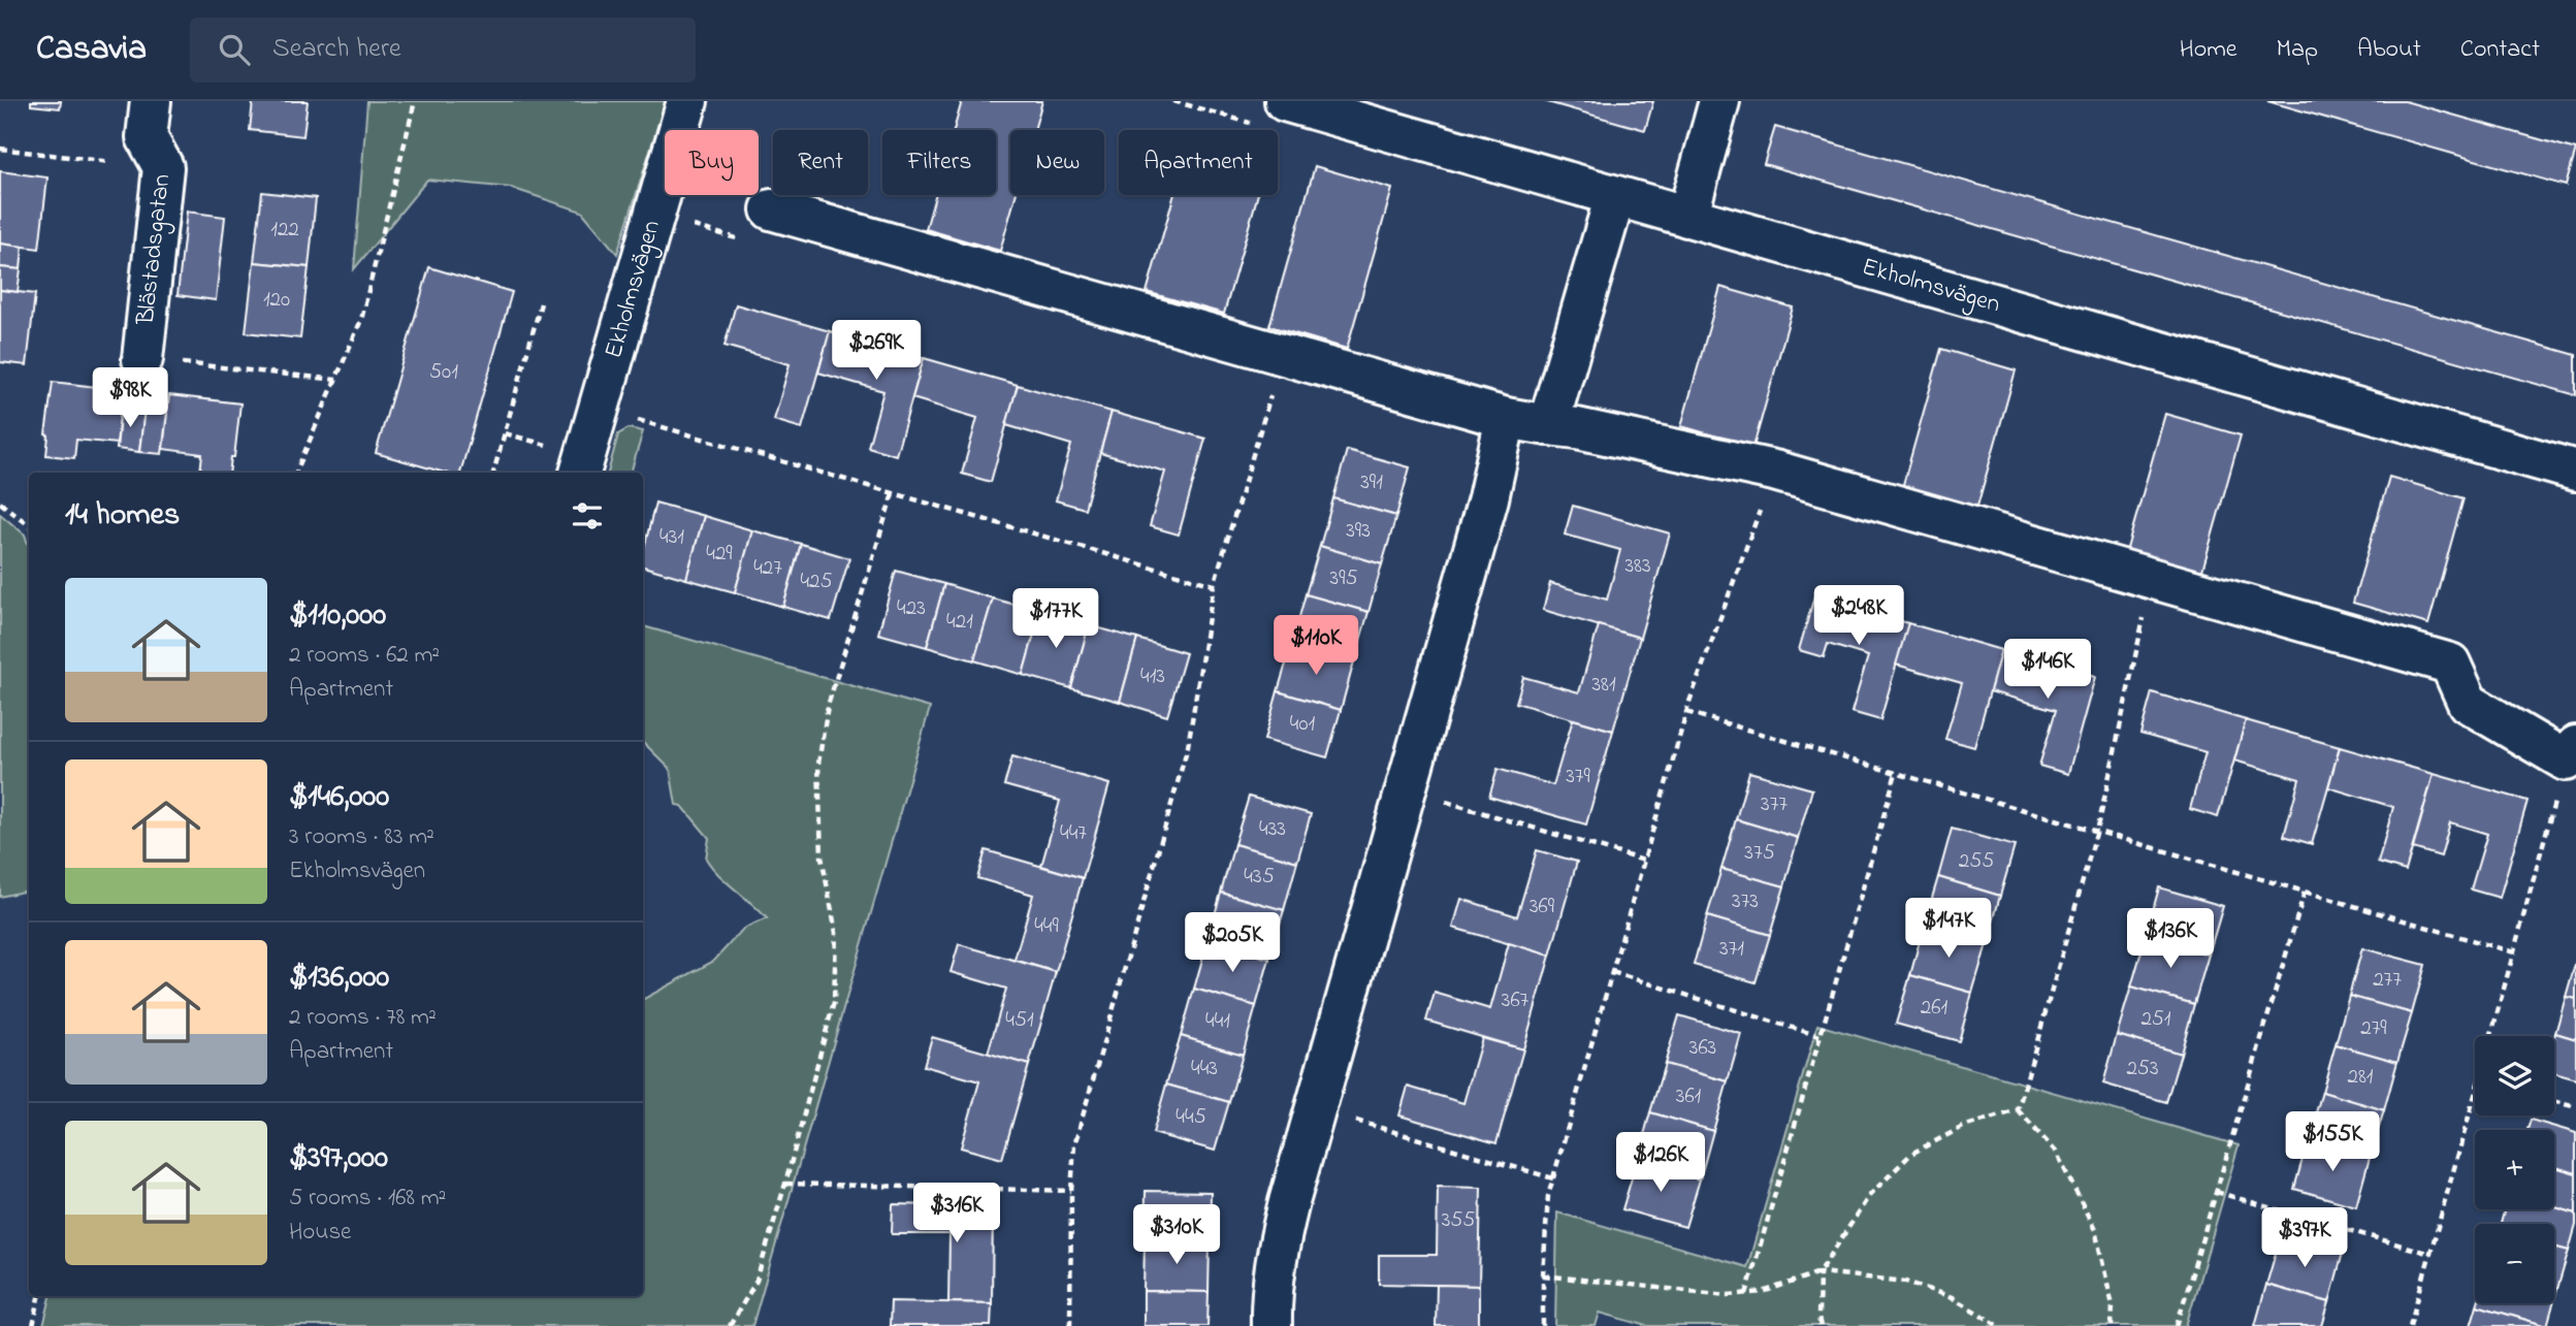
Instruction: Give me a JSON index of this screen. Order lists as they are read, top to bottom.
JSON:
{
  "streets": {
    "street": ["Blästadsgatan", "Ekholmsvägen"]
  },
  "house_numbers": [
    "122",
    "120",
    "501",
    "391",
    "393",
    "431",
    "429",
    "383",
    "427",
    "395",
    "425",
    "423",
    "421",
    "413",
    "381",
    "401",
    "379",
    "377",
    "433",
    "447",
    "375",
    "255",
    "435",
    "373",
    "369",
    "449",
    "371",
    "277",
    "367",
    "261",
    "251",
    "451",
    "441",
    "279",
    "363",
    "443",
    "253",
    "281",
    "361",
    "445",
    "355"
  ],
  "page": {
    "header": "Casavia",
    "search": "Search here",
    "nav": [
      "Home",
      "Map",
      "About",
      "Contact"
    ],
    "chip": [
      "Buy",
      "Rent",
      "Filters",
      "New",
      "Apartment"
    ],
    "price": [
      "$269K",
      "$98K",
      "$248K",
      "$177K",
      "$110K",
      "$146K",
      "$147K",
      "$136K",
      "$205K",
      "$155K",
      "$126K",
      "$316K",
      "$310K",
      "$397K"
    ],
    "heading": "14 homes",
    "list": [
      {
        "name": "$110,000",
        "note": "2 rooms · 62 m² · Apartment"
      },
      {
        "name": "$146,000",
        "note": "3 rooms · 83 m² · Ekholmsvägen"
      },
      {
        "name": "$136,000",
        "note": "2 rooms · 78 m² · Apartment"
      },
      {
        "name": "$397,000",
        "note": "5 rooms · 168 m² · House"
      }
    ],
    "map_buttons": ["+", "−"]
  }
}
